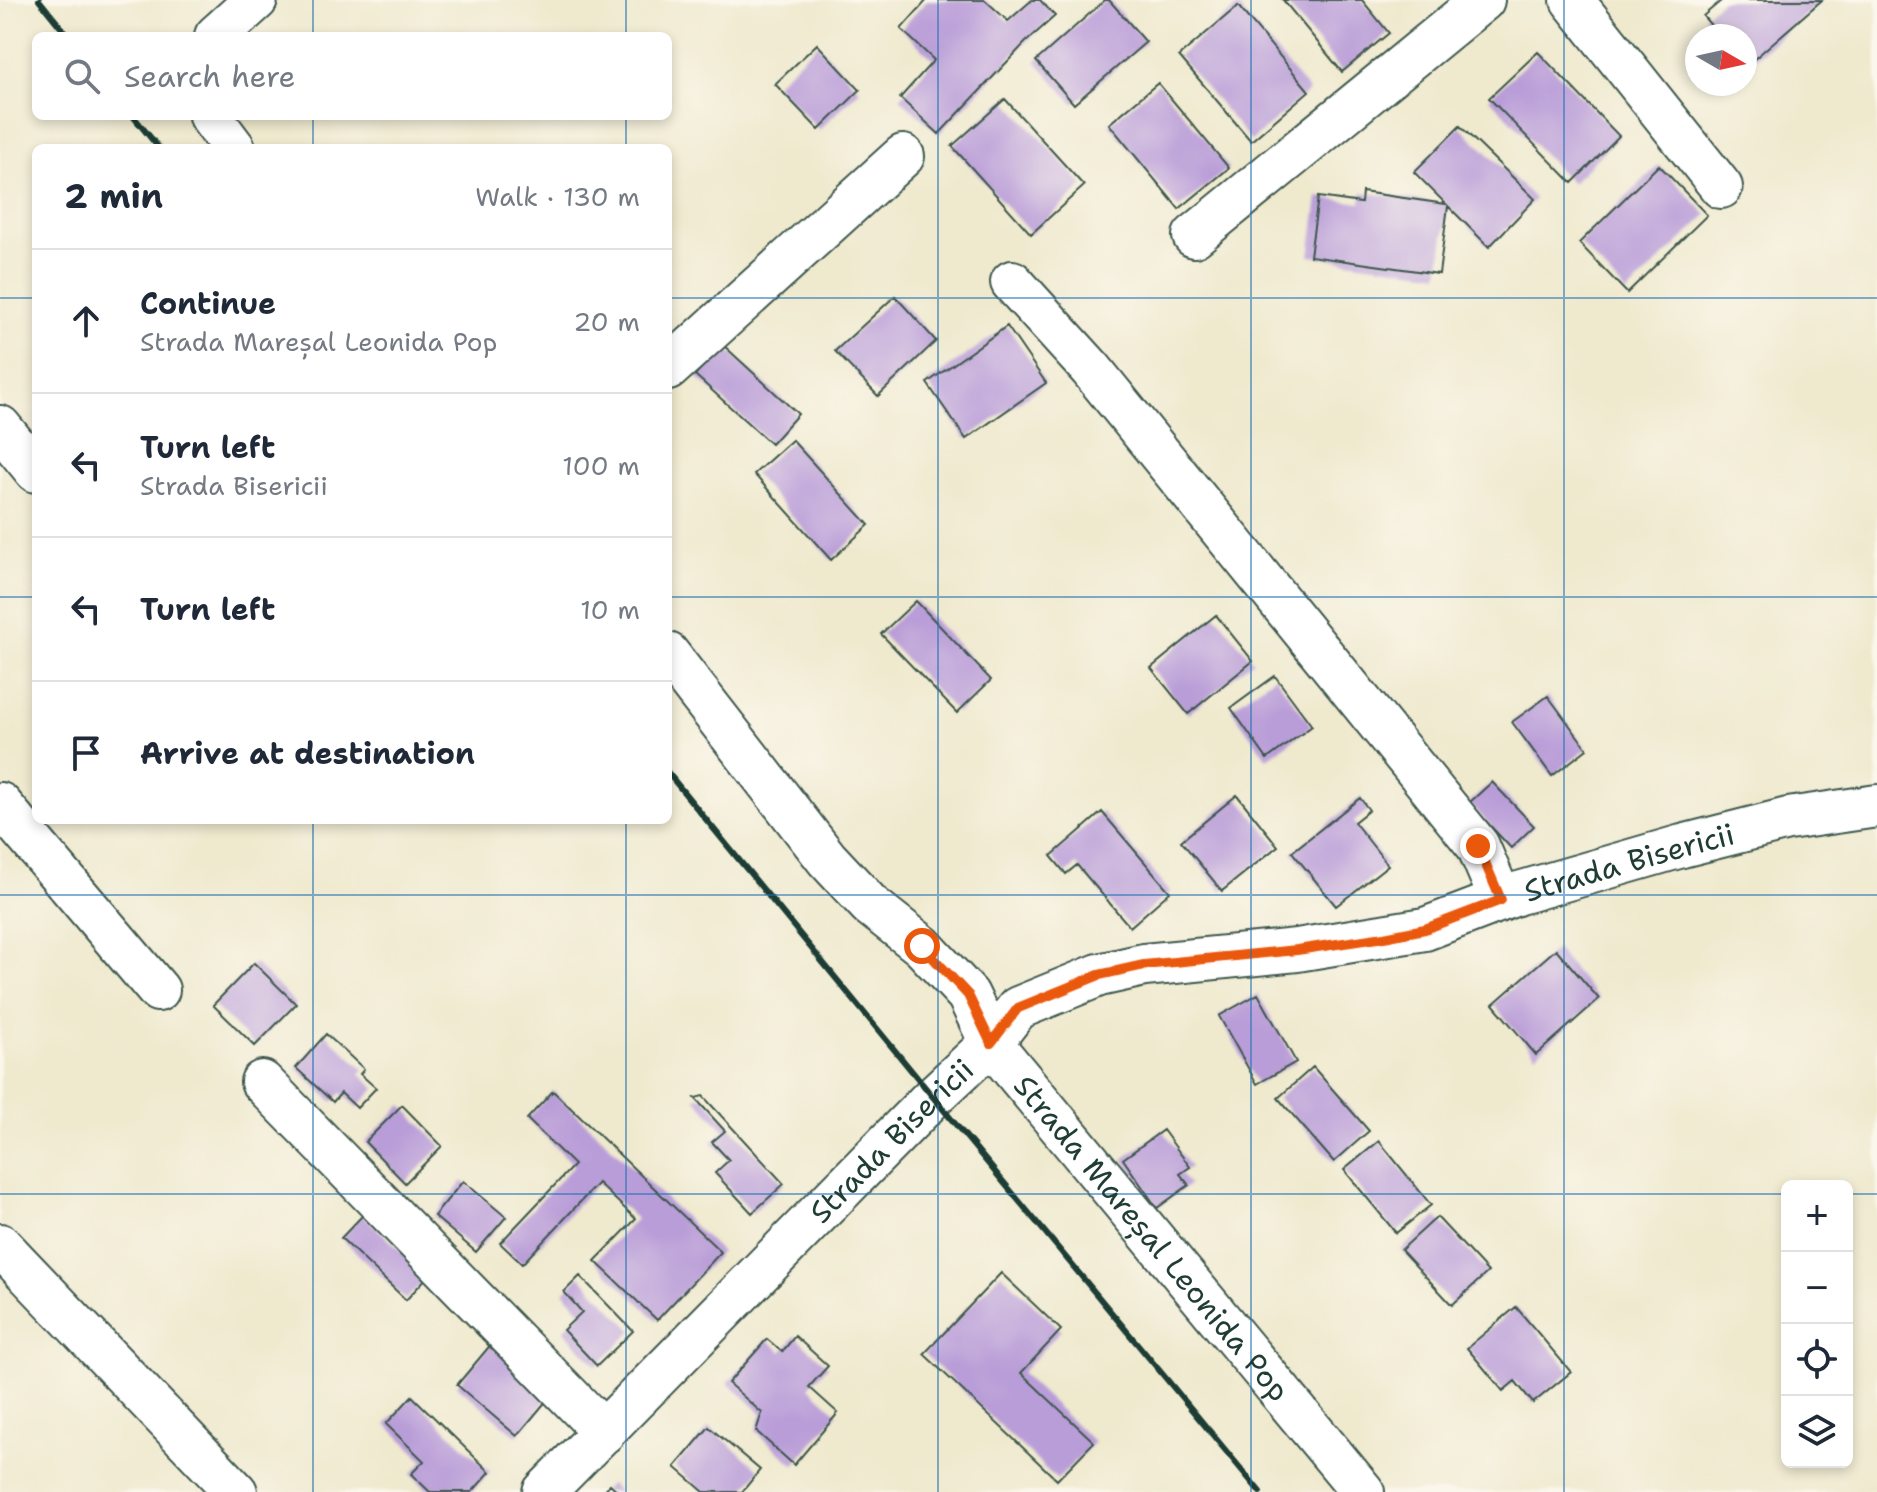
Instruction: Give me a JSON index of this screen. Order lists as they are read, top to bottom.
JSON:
{
  "streets": {
    "street": ["Strada Bisericii", "Strada Mareșal Leonida Pop"]
  },
  "crossings": [
    ["Strada Bisericii", "Strada Mareșal Leonida Pop"]
  ],
  "north": "right",
  "page": {
    "search": "Search here",
    "heading": ["2 min", "Walk · 130 m"],
    "list": [
      ["Continue", "Strada Mareșal Leonida Pop", "20 m"],
      ["Turn left", "Strada Bisericii", "100 m"],
      ["Turn left", "10 m"],
      "Arrive at destination"
    ],
    "map_buttons": ["+", "−"]
  }
}
